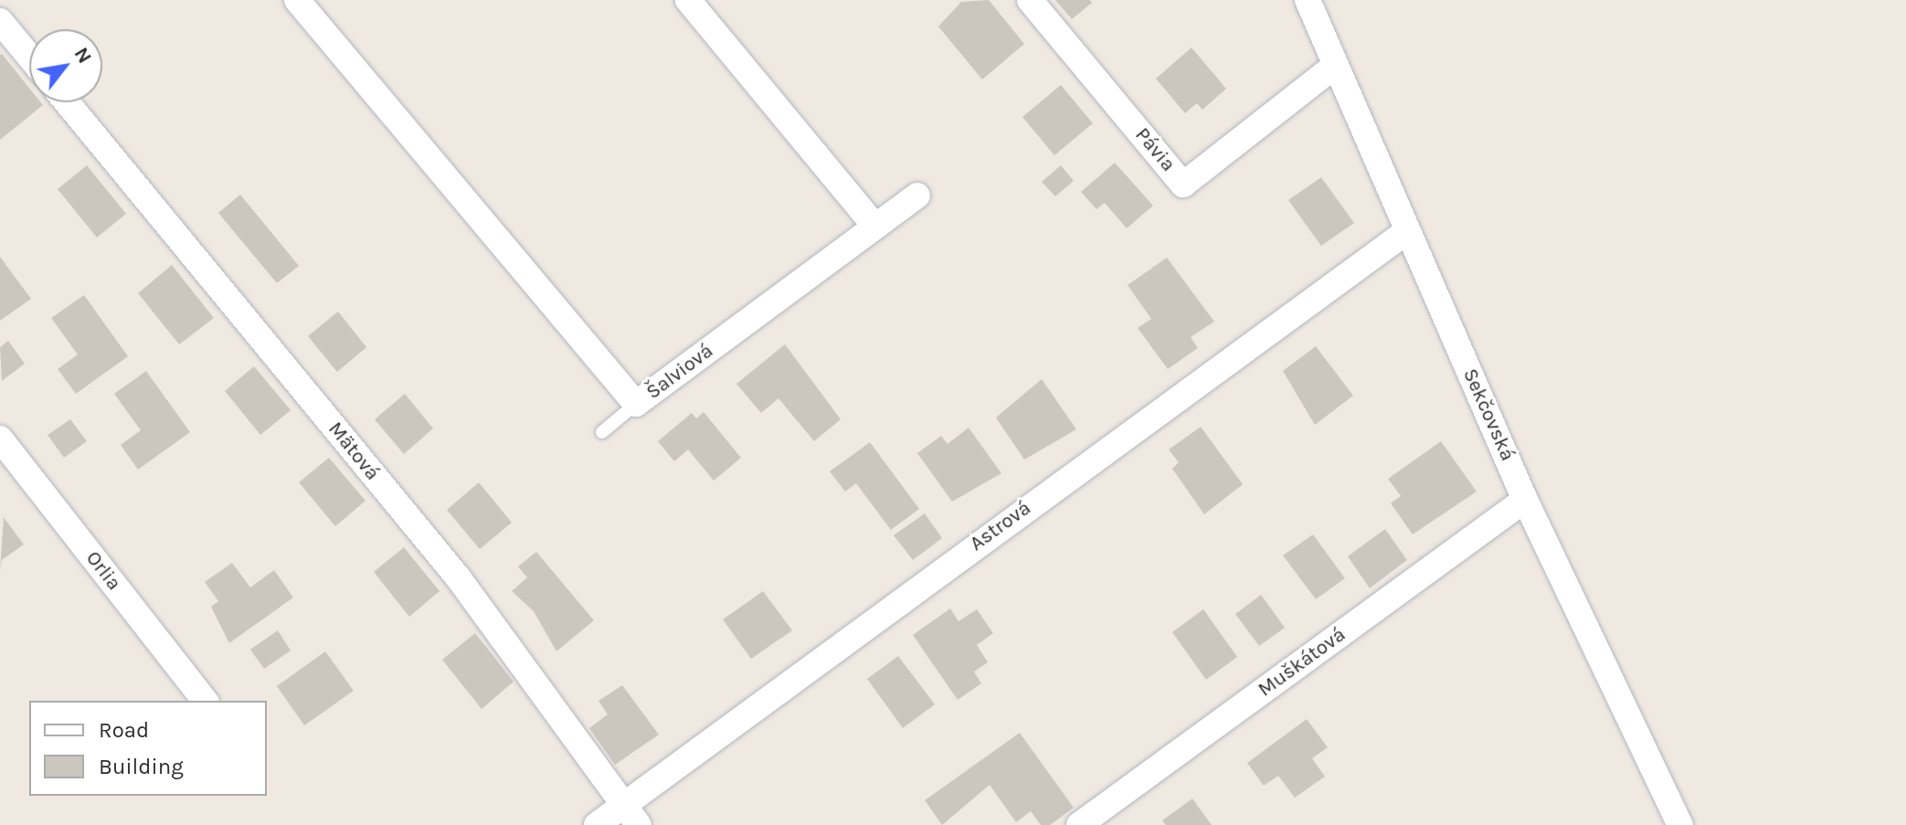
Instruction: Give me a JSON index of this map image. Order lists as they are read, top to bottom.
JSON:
{
  "streets": {
    "street": [
      "Pávia",
      "Šalviová",
      "Sekčovská",
      "Mätová",
      "Astrová",
      "Orlia",
      "Muškátová"
    ]
  },
  "crossings": [
    ["Pávia", "Sekčovská"],
    ["Sekčovská", "Astrová"],
    ["Sekčovská", "Muškátová"],
    ["Mätová", "Astrová"]
  ],
  "legend": ["Road", "Building"],
  "north": "top right"
}
